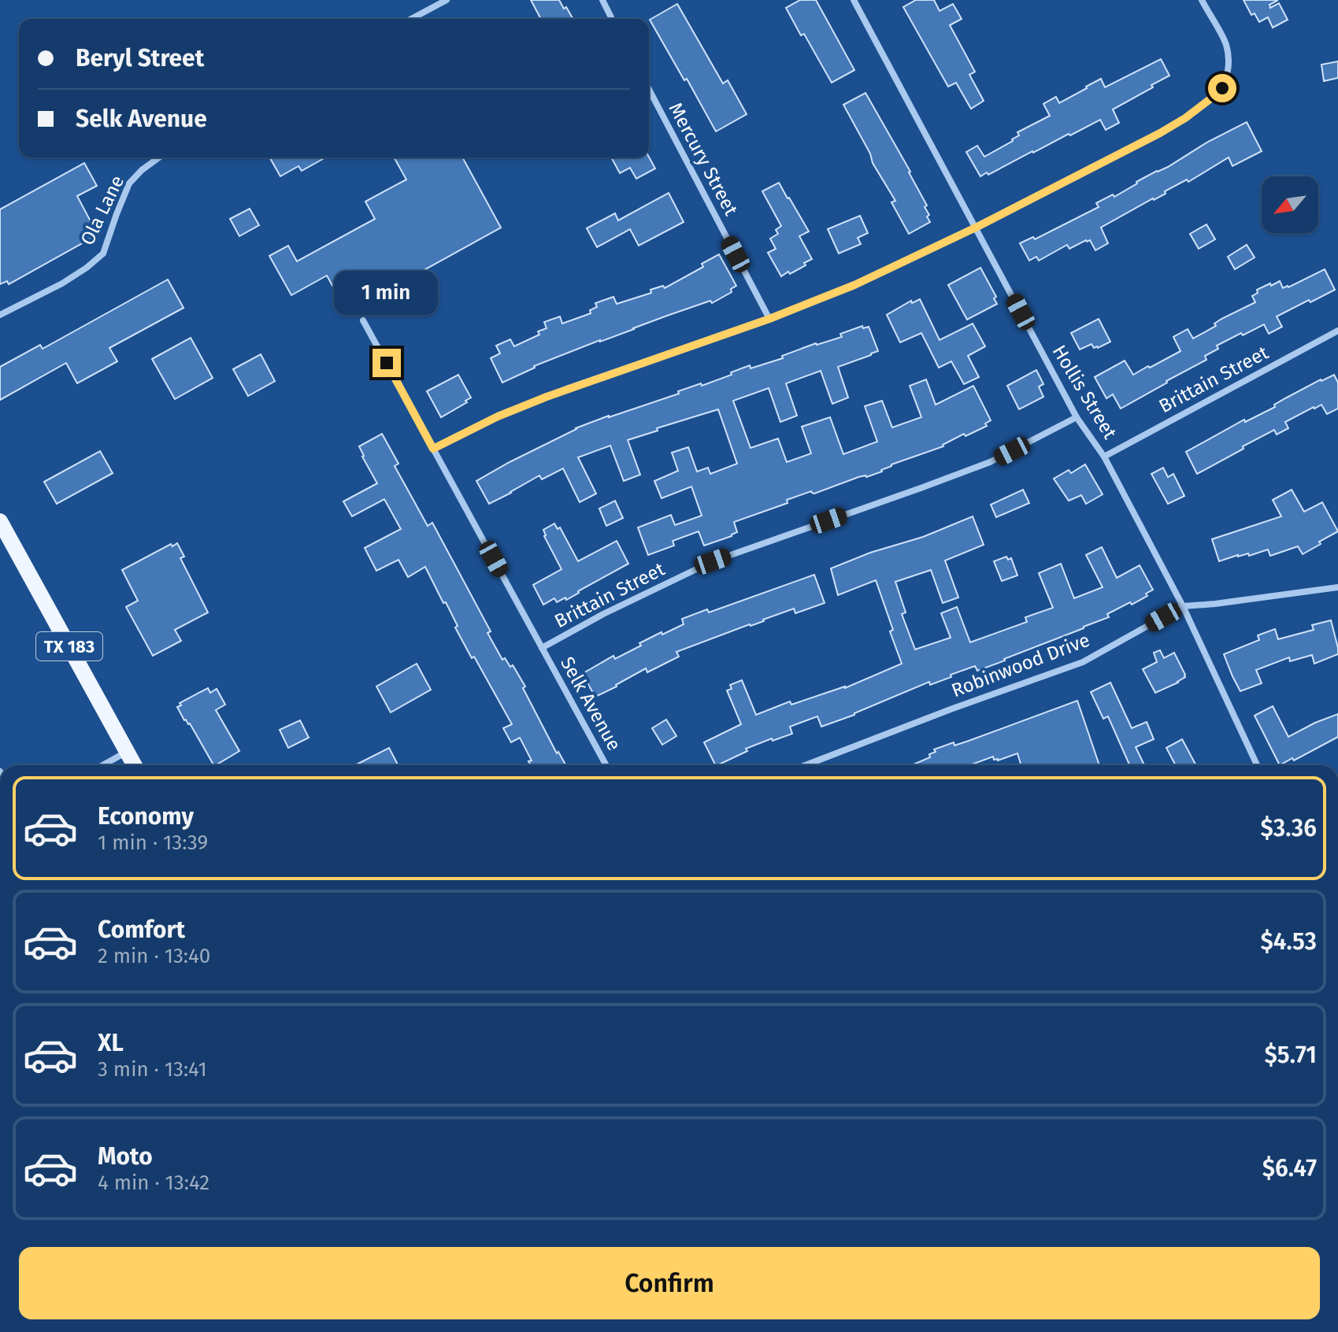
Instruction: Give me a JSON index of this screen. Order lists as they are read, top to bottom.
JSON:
{
  "streets": {
    "main road": ["TX 183"],
    "street": [
      "Mercury Street",
      "Ola Lane",
      "Brittain Street",
      "Hollis Street",
      "Robinwood Drive",
      "Selk Avenue"
    ]
  },
  "crossings": [
    ["Brittain Street", "Hollis Street"],
    ["Brittain Street", "Selk Avenue"],
    ["Hollis Street", "Robinwood Drive"]
  ],
  "north": "bottom left",
  "page": {
    "banner": ["Beryl Street", "Selk Avenue"],
    "bubble": "1 min",
    "list": [
      {
        "name": "Economy",
        "note": "1 min · 13:39",
        "value": "$3.36"
      },
      {
        "name": "Comfort",
        "note": "2 min · 13:40",
        "value": "$4.53"
      },
      {
        "name": "XL",
        "note": "3 min · 13:41",
        "value": "$5.71"
      },
      {
        "name": "Moto",
        "note": "4 min · 13:42",
        "value": "$6.47"
      }
    ],
    "buttons": "Confirm"
  }
}
